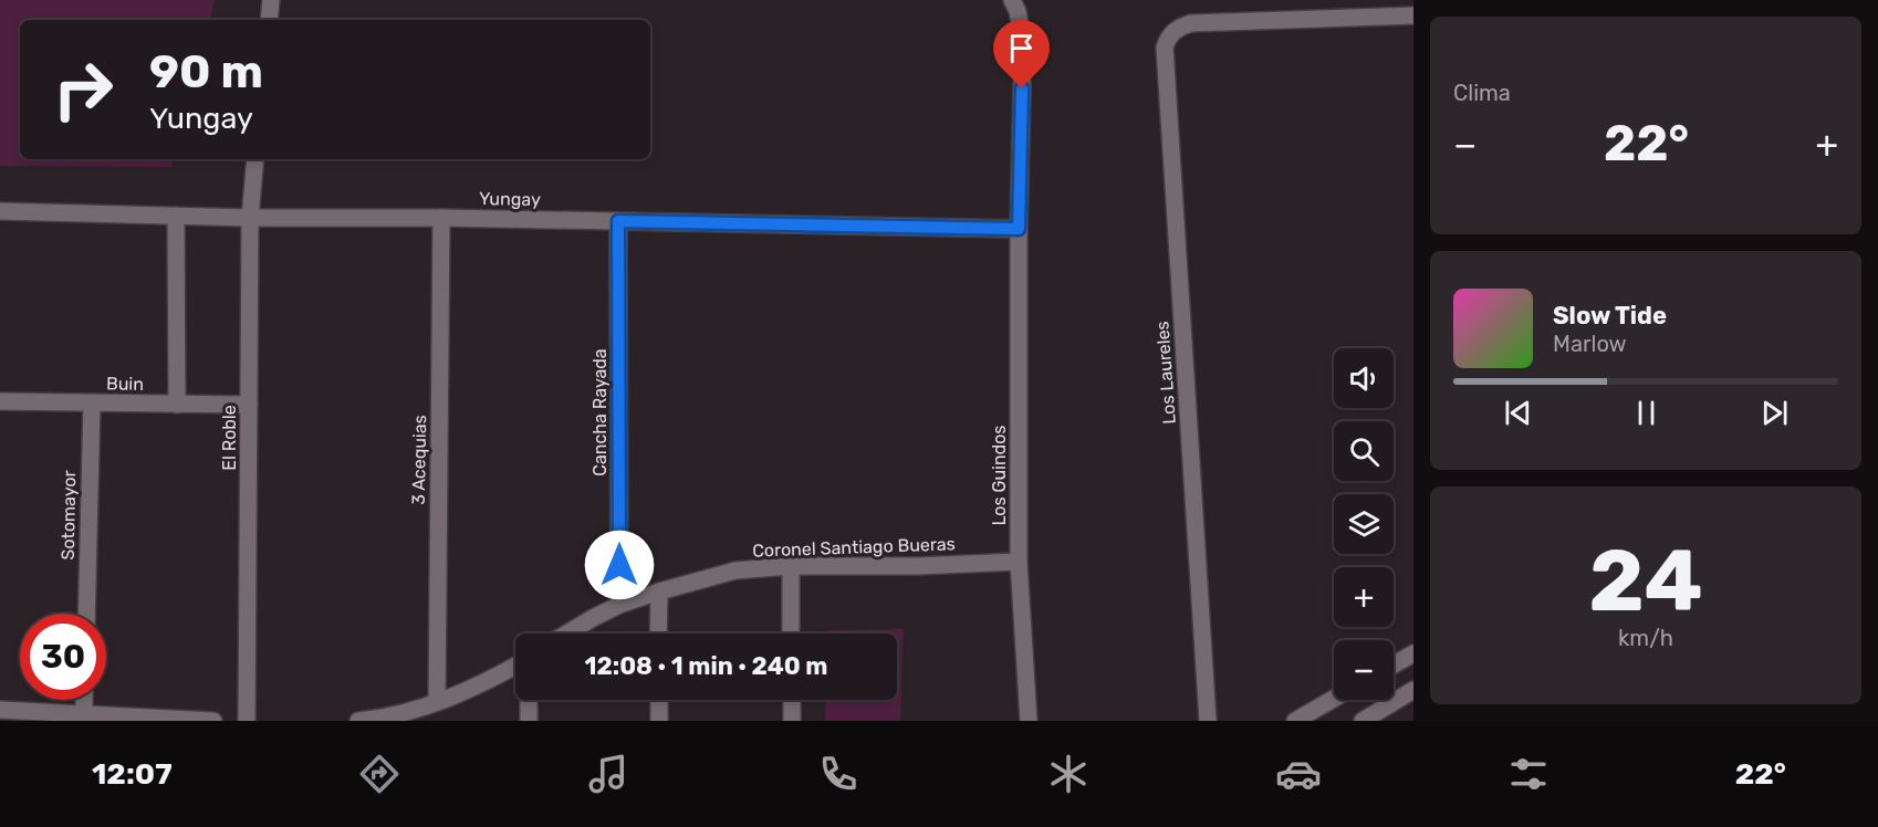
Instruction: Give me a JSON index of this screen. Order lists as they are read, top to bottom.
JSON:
{
  "streets": {
    "street": [
      "Yungay",
      "Los Laureles",
      "Buin",
      "Cancha Rayada",
      "El Roble",
      "3 Acequias",
      "Los Guindos",
      "Sotomayor",
      "Coronel Santiago Bueras"
    ]
  },
  "crossings": [
    ["Yungay", "Cancha Rayada"],
    ["Yungay", "El Roble"],
    ["Yungay", "3 Acequias"],
    ["Yungay", "Los Guindos"],
    ["Buin", "El Roble"],
    ["Buin", "Sotomayor"],
    ["Cancha Rayada", "Coronel Santiago Bueras"],
    ["Los Guindos", "Coronel Santiago Bueras"]
  ],
  "page": {
    "tile": [
      "Clima",
      ["24", "km/h"]
    ],
    "turn": ["90 m", "Yungay"],
    "heat": ["−", "22°", "+"],
    "song": ["Slow Tide", "Marlow"],
    "map_buttons": ["+", "−"],
    "limit": "30",
    "trip": "12:08 · 1 min · 240 m",
    "tabs": ["12:07", "22°"]
  }
}
